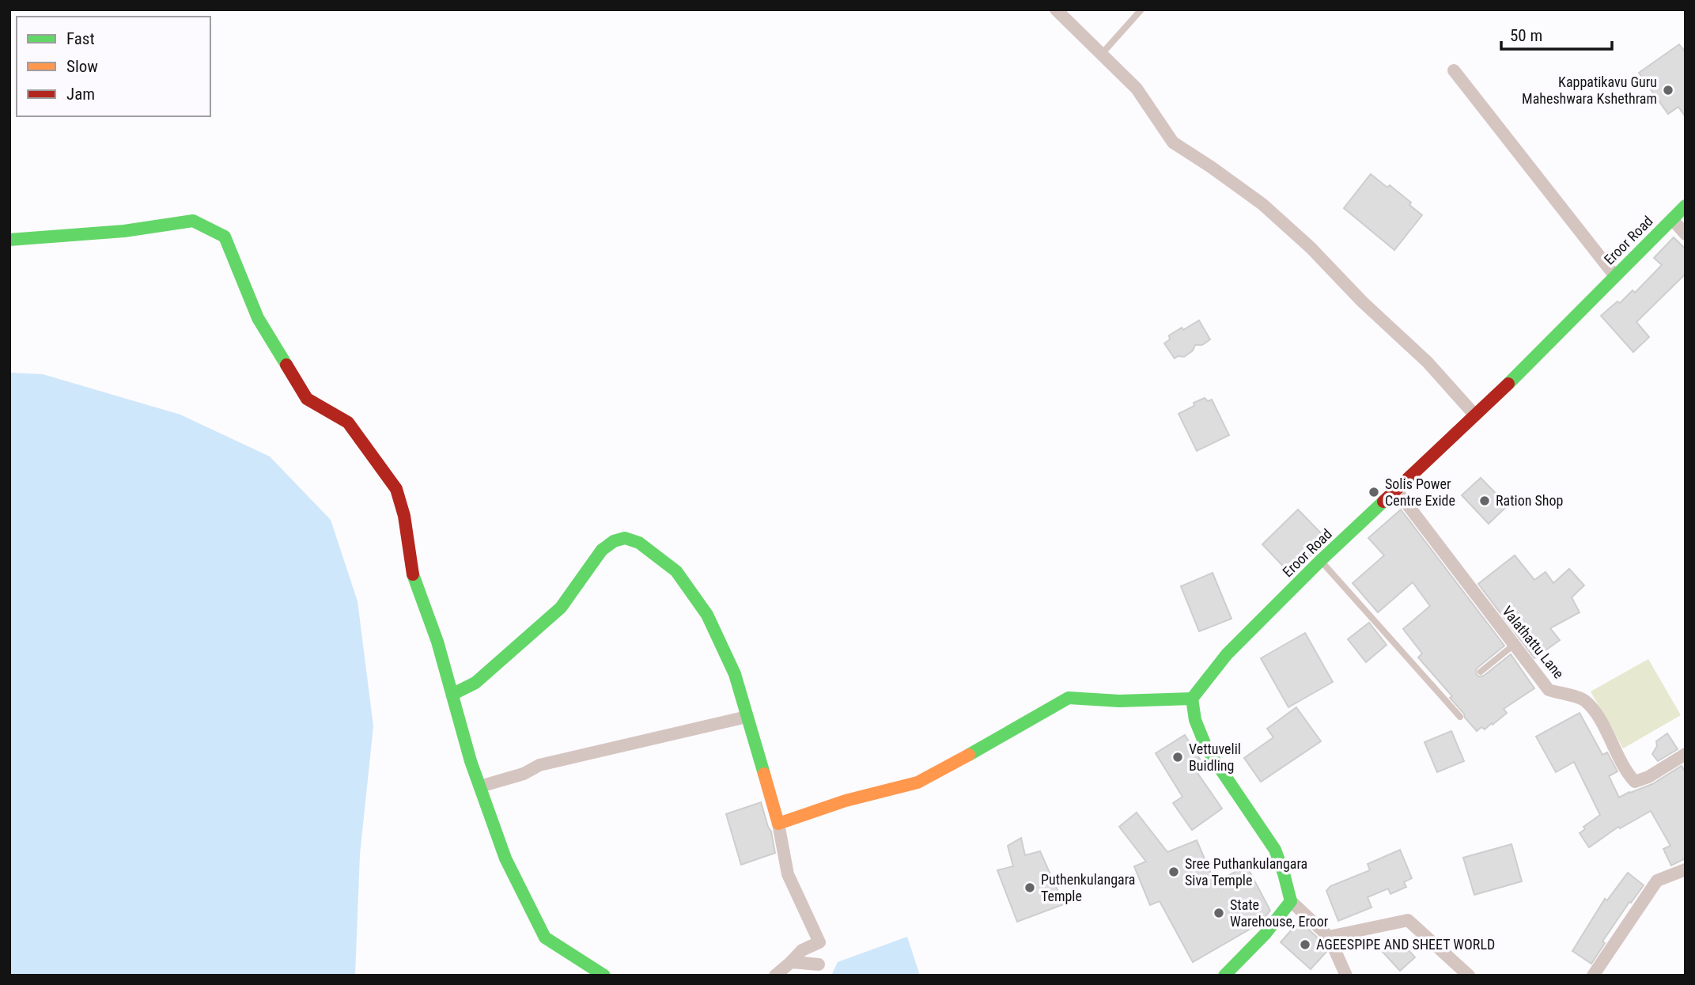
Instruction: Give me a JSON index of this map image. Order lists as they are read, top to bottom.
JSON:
{
  "streets": {
    "street": ["Eroor Road", "Valathattu Lane"]
  },
  "crossings": [
    ["Eroor Road", "Valathattu Lane"]
  ],
  "places": [
    "Kappatikavu Guru Maheshwara Kshethram",
    "Solis Power Centre Exide",
    "Ration Shop",
    "Vettuvelil Buidling",
    "Sree Puthankulangara Siva Temple",
    "Puthenkulangara Temple",
    "State Warehouse, Eroor",
    "AGEESPIPE AND SHEET WORLD"
  ],
  "legend": ["Fast", "Slow", "Jam"],
  "scale_bar": "50 m"
}
